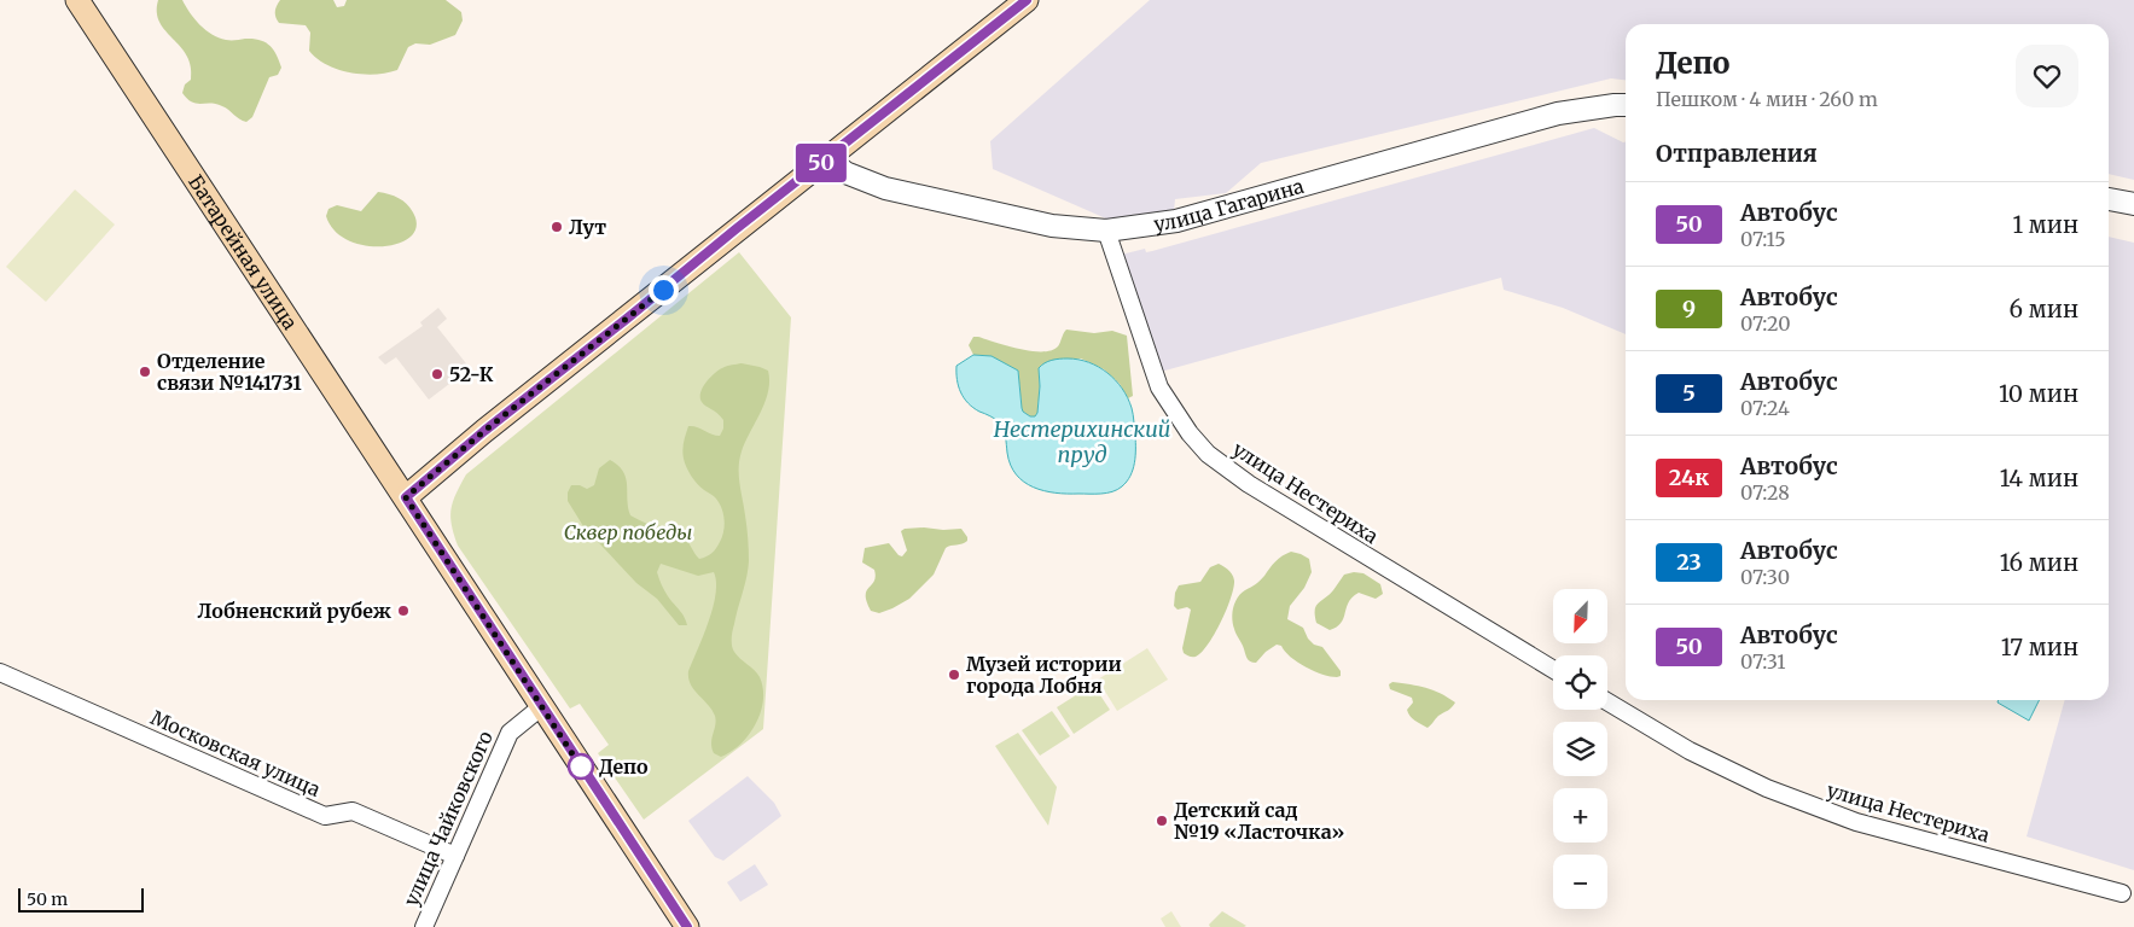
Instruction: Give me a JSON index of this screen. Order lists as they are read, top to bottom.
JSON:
{
  "streets": {
    "main road": ["Батарейная улица"],
    "street": [
      "улица Гагарина",
      "улица Нестериха",
      "Московская улица",
      "улица Чайковского"
    ]
  },
  "crossings": [
    ["улица Гагарина", "улица Нестериха"],
    ["Батарейная улица", "улица Чайковского"],
    ["Московская улица", "улица Чайковского"]
  ],
  "water": ["Нестерихинский пруд"],
  "parks": ["Сквер победы"],
  "places": [
    "Лут",
    "Отделение связи №141731",
    "52-К",
    "Лобненский рубеж",
    "Музей истории города Лобня",
    "Депо",
    "Детский сад №19 «Ласточка»"
  ],
  "lines": ["bus line 50"],
  "scale_bar": "50 m",
  "north": "bottom left",
  "page": {
    "on_map": "50",
    "heading": [
      ["Депо", "Пешком · 4 мин · 260 m"],
      "Отправления"
    ],
    "list": [
      {
        "mark": "50",
        "name": "Автобус",
        "note": "07:15",
        "value": "1 мин"
      },
      {
        "mark": "9",
        "name": "Автобус",
        "note": "07:20",
        "value": "6 мин"
      },
      {
        "mark": "5",
        "name": "Автобус",
        "note": "07:24",
        "value": "10 мин"
      },
      {
        "mark": "24к",
        "name": "Автобус",
        "note": "07:28",
        "value": "14 мин"
      },
      {
        "mark": "23",
        "name": "Автобус",
        "note": "07:30",
        "value": "16 мин"
      },
      {
        "mark": "50",
        "name": "Автобус",
        "note": "07:31",
        "value": "17 мин"
      }
    ],
    "map_buttons": ["+", "−"],
    "scale": "50 m"
  }
}
